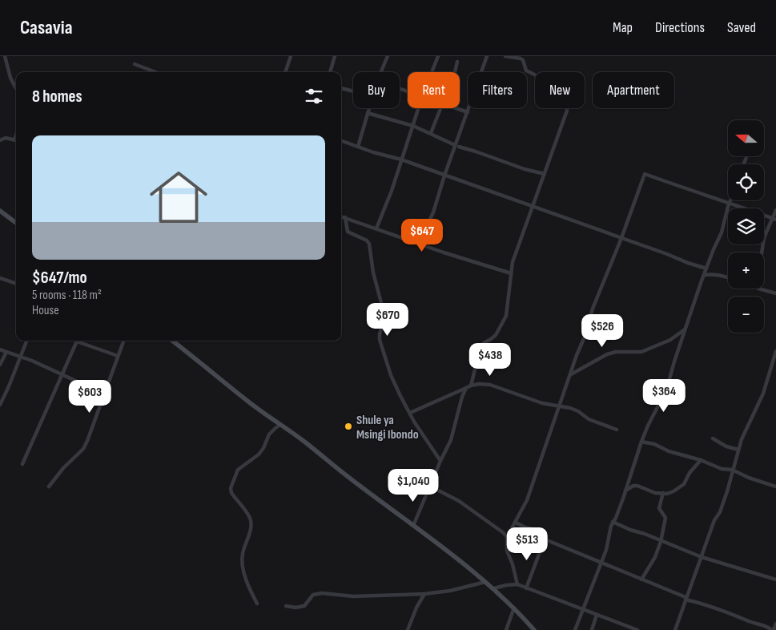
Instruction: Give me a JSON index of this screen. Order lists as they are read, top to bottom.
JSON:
{
  "places": ["Shule ya Msingi Ibondo"],
  "north": "left",
  "page": {
    "header": "Casavia",
    "nav": ["Map", "Directions", "Saved"],
    "chip": [
      "Buy",
      "Rent",
      "Filters",
      "New",
      "Apartment"
    ],
    "heading": "8 homes",
    "map_buttons": ["+", "−"],
    "list": [
      {
        "name": "$647/mo",
        "note": "5 rooms · 118 m² · House"
      }
    ],
    "price": [
      "$647",
      "$670",
      "$526",
      "$438",
      "$364",
      "$603",
      "$1,040",
      "$513"
    ]
  }
}
